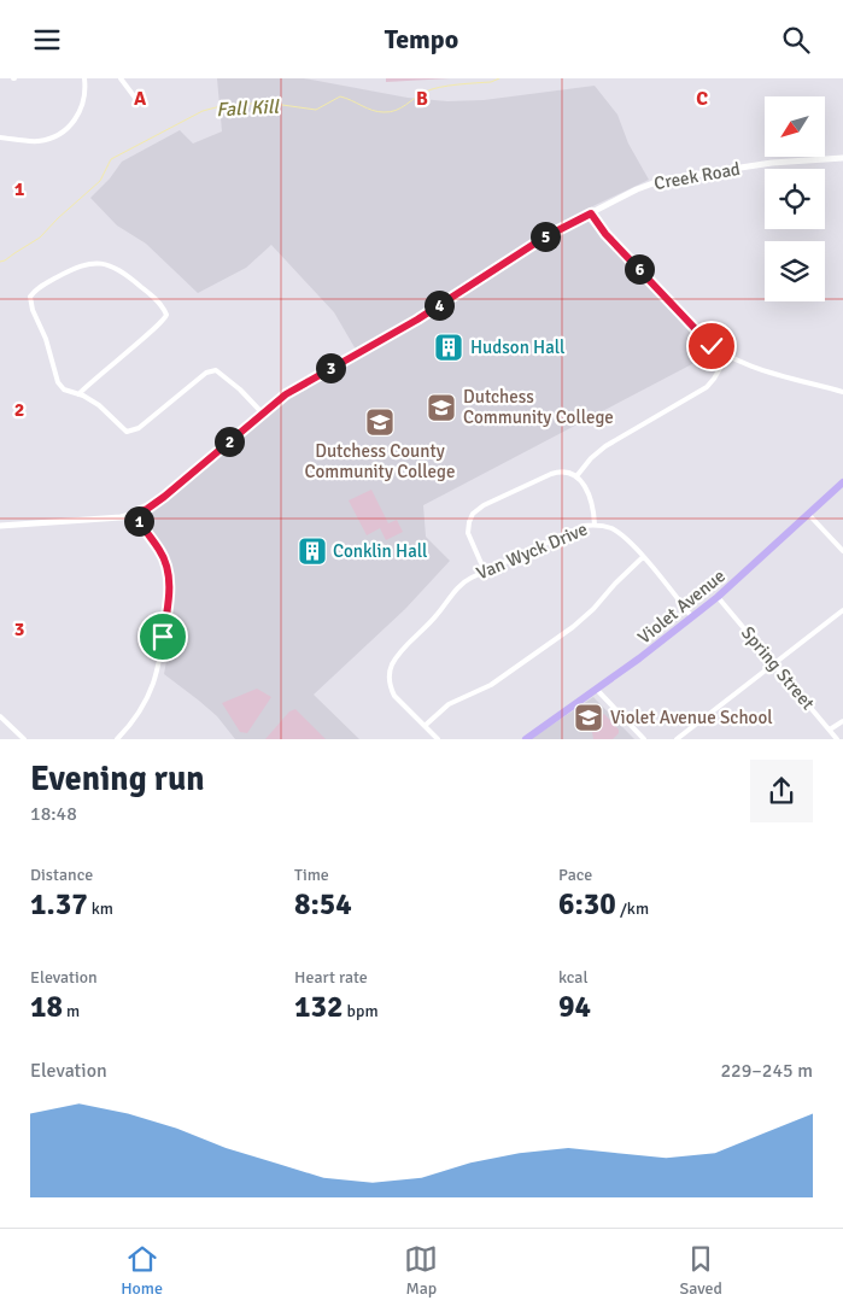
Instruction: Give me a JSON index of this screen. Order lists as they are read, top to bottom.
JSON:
{
  "streets": {
    "main road": ["Violet Avenue"],
    "street": ["Creek Road", "Van Wyck Drive", "Spring Street"]
  },
  "crossings": [
    ["Van Wyck Drive", "Violet Avenue"],
    ["Violet Avenue", "Spring Street"]
  ],
  "water": ["Fall Kill"],
  "places": {
    "building": ["Hudson Hall", "Conklin Hall"],
    "school or university": ["Dutchess Community College", "Dutchess County Community College", "Violet Avenue School"]
  },
  "north": "bottom left",
  "page": {
    "header": "Tempo",
    "pins": [
      "5",
      "6",
      "4",
      "3",
      "2",
      "1"
    ],
    "heading": ["Evening run", "18:48"],
    "stats": [
      ["Distance", "1.37 km"],
      ["Time", "8:54"],
      ["Pace", "6:30 /km"],
      ["Elevation", "18 m"],
      ["Heart rate", "132 bpm"],
      ["kcal", "94"]
    ],
    "chart": ["Elevation", "229–245 m"],
    "tabs": ["Home", "Map", "Saved"]
  },
  "grid": {
    "columns": ["A", "B", "C"],
    "rows": ["1", "2", "3"]
  }
}
